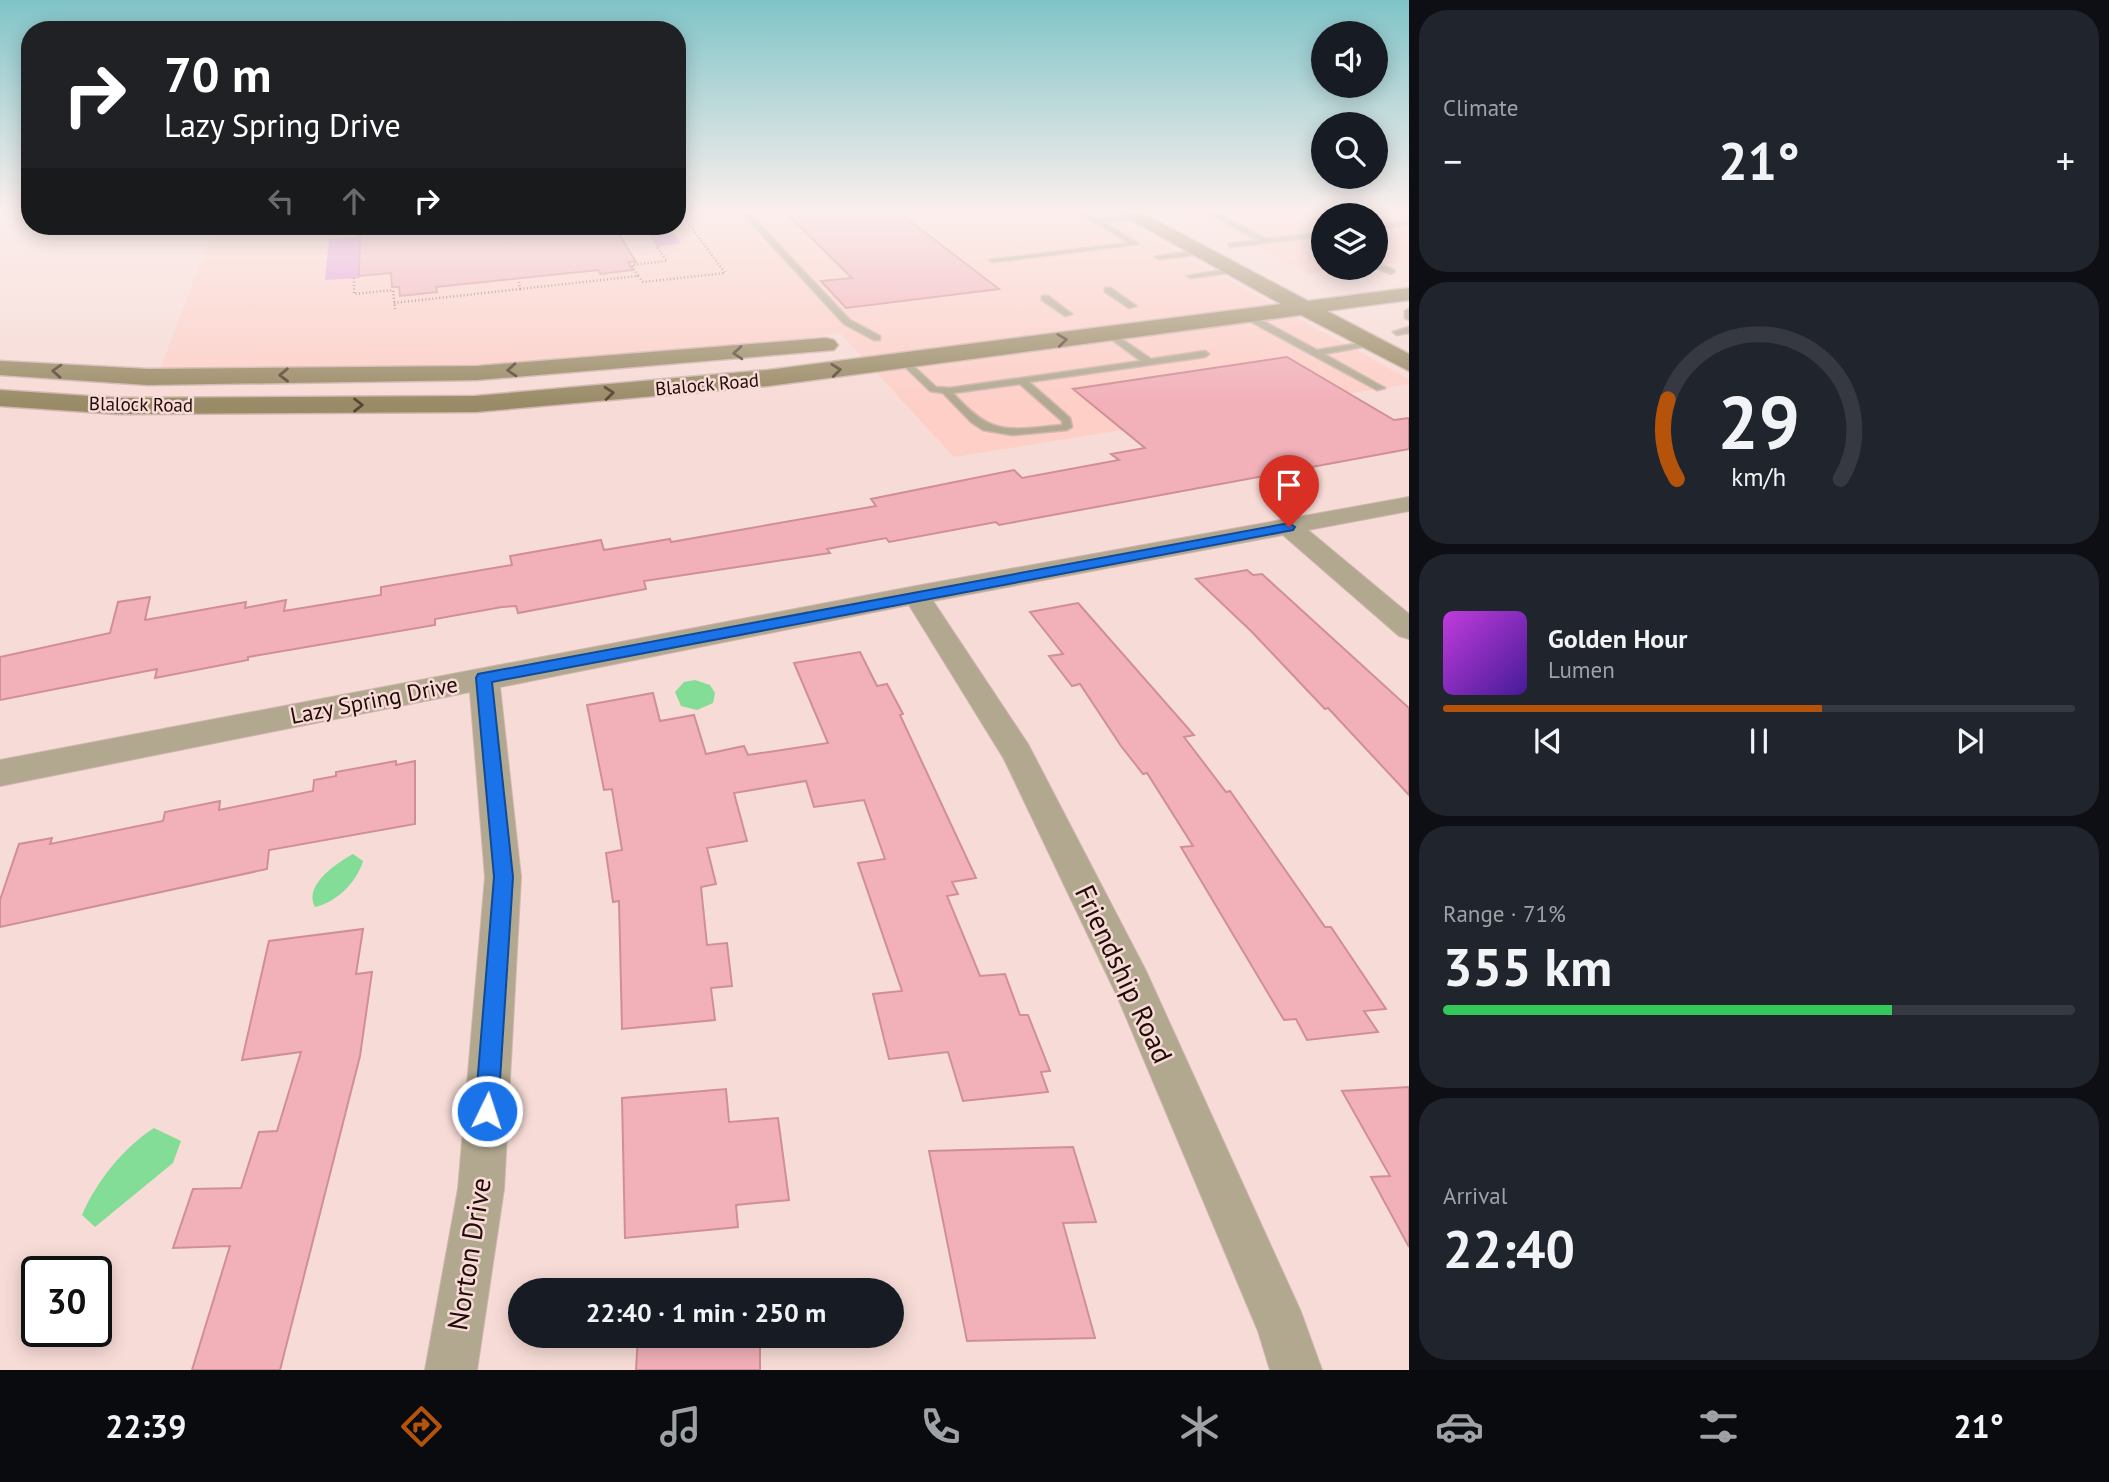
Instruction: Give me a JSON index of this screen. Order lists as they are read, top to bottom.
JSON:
{
  "streets": {
    "main road": ["Blalock Road"],
    "street": ["Lazy Spring Drive", "Friendship Road", "Norton Drive"]
  },
  "crossings": [
    ["Lazy Spring Drive", "Friendship Road"],
    ["Lazy Spring Drive", "Norton Drive"]
  ],
  "page": {
    "tile": [
      "Climate",
      ["Range · 71%", "355 km"],
      ["Arrival", "22:40"]
    ],
    "turn": ["70 m", "Lazy Spring Drive"],
    "heat": ["−", "21°", "+"],
    "song": ["Golden Hour", "Lumen"],
    "limit": "30",
    "trip": "22:40 · 1 min · 250 m",
    "tabs": ["22:39", "21°"],
    "gauge": ["29", "km/h"]
  }
}
